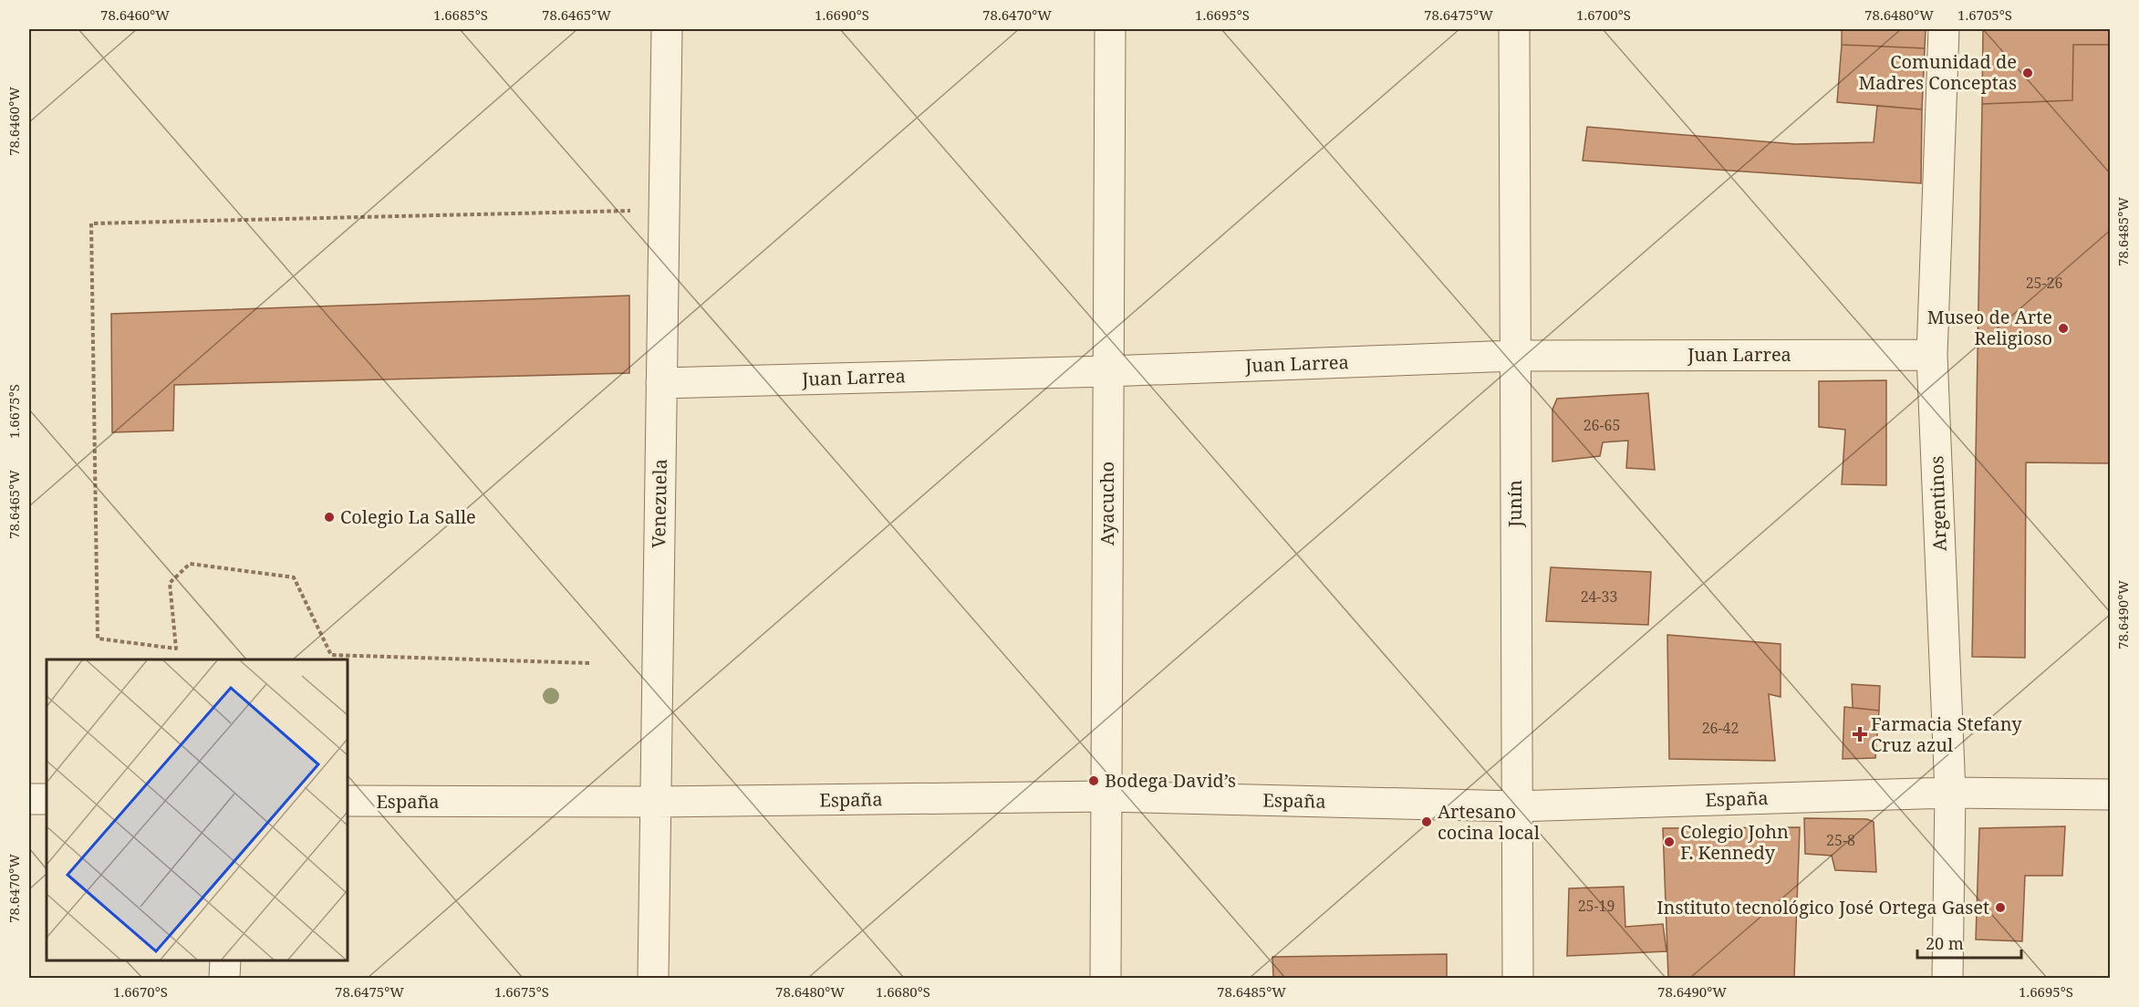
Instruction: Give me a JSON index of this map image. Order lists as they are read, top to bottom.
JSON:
{
  "streets": {
    "street": [
      "Juan Larrea",
      "Venezuela",
      "Ayacucho",
      "Junín",
      "Argentinos",
      "España"
    ]
  },
  "crossings": [
    ["Juan Larrea", "Venezuela"],
    ["Juan Larrea", "Ayacucho"],
    ["Juan Larrea", "Junín"],
    ["Juan Larrea", "Argentinos"],
    ["Venezuela", "España"],
    ["Ayacucho", "España"],
    ["Junín", "España"],
    ["Argentinos", "España"]
  ],
  "places": {
    "other": [
      "Comunidad de Madres Conceptas",
      "Museo de Arte Religioso",
      "Colegio La Salle",
      "Bodega David’s",
      "Artesano cocina local",
      "Colegio John F. Kennedy",
      "Instituto tecnológico José Ortega Gaset"
    ],
    "health": ["Farmacia Stefany Cruz azul"]
  },
  "house_numbers": [
    "25-26",
    "26-65",
    "24-33",
    "26-42",
    "25-8",
    "25-19"
  ],
  "scale_bar": "20 m",
  "coordinates": [
    "78.6460°W",
    "1.6685°S",
    "78.6465°W",
    "1.6690°S",
    "78.6470°W",
    "1.6695°S",
    "78.6475°W",
    "1.6700°S",
    "78.6480°W",
    "1.6705°S",
    "78.6485°W",
    "1.6675°S",
    "78.6490°W",
    "1.6670°S",
    "1.6680°S"
  ]
}
